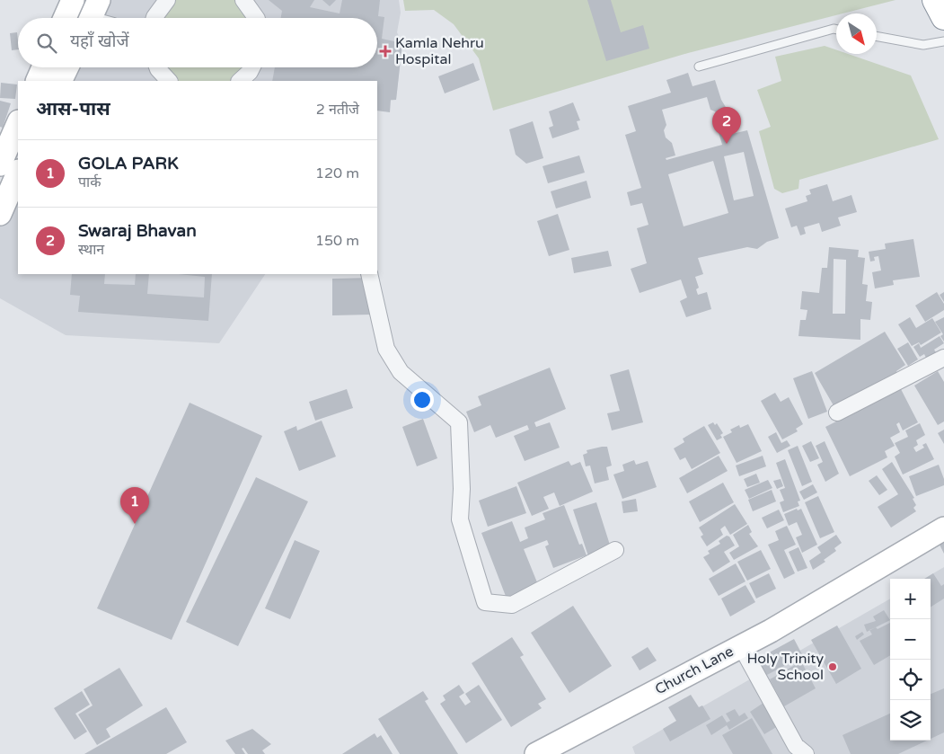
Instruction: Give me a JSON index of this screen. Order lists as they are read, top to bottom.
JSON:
{
  "streets": {
    "street": ["Church Lane"]
  },
  "places": {
    "health": ["Kamla Nehru Hospital"],
    "other": ["Holy Trinity School"]
  },
  "north": "bottom right",
  "page": {
    "search": "यहाँ खोजें",
    "heading": ["आस-पास", "2 नतीजे"],
    "pins": ["2", "1"],
    "list": [
      {
        "mark": "1",
        "name": "GOLA PARK",
        "note": "पार्क",
        "value": "120 m"
      },
      {
        "mark": "2",
        "name": "Swaraj Bhavan",
        "note": "स्थान",
        "value": "150 m"
      }
    ],
    "map_buttons": ["+", "−"]
  }
}
